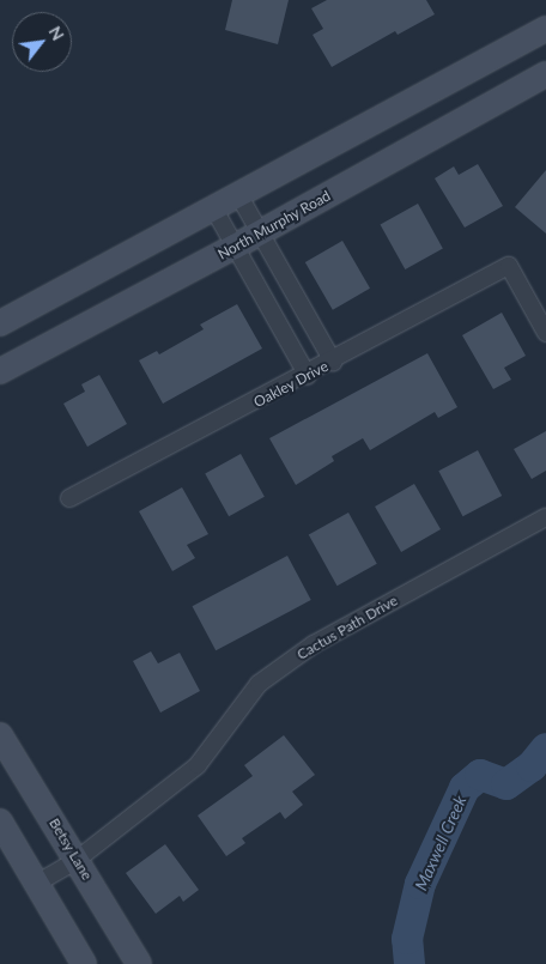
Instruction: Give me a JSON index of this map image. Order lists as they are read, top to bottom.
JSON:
{
  "streets": {
    "main road": ["North Murphy Road", "Betsy Lane"],
    "street": ["Oakley Drive", "Cactus Path Drive"]
  },
  "crossings": [
    ["Cactus Path Drive", "Betsy Lane"]
  ],
  "water": ["Maxwell Creek"],
  "north": "top right"
}
